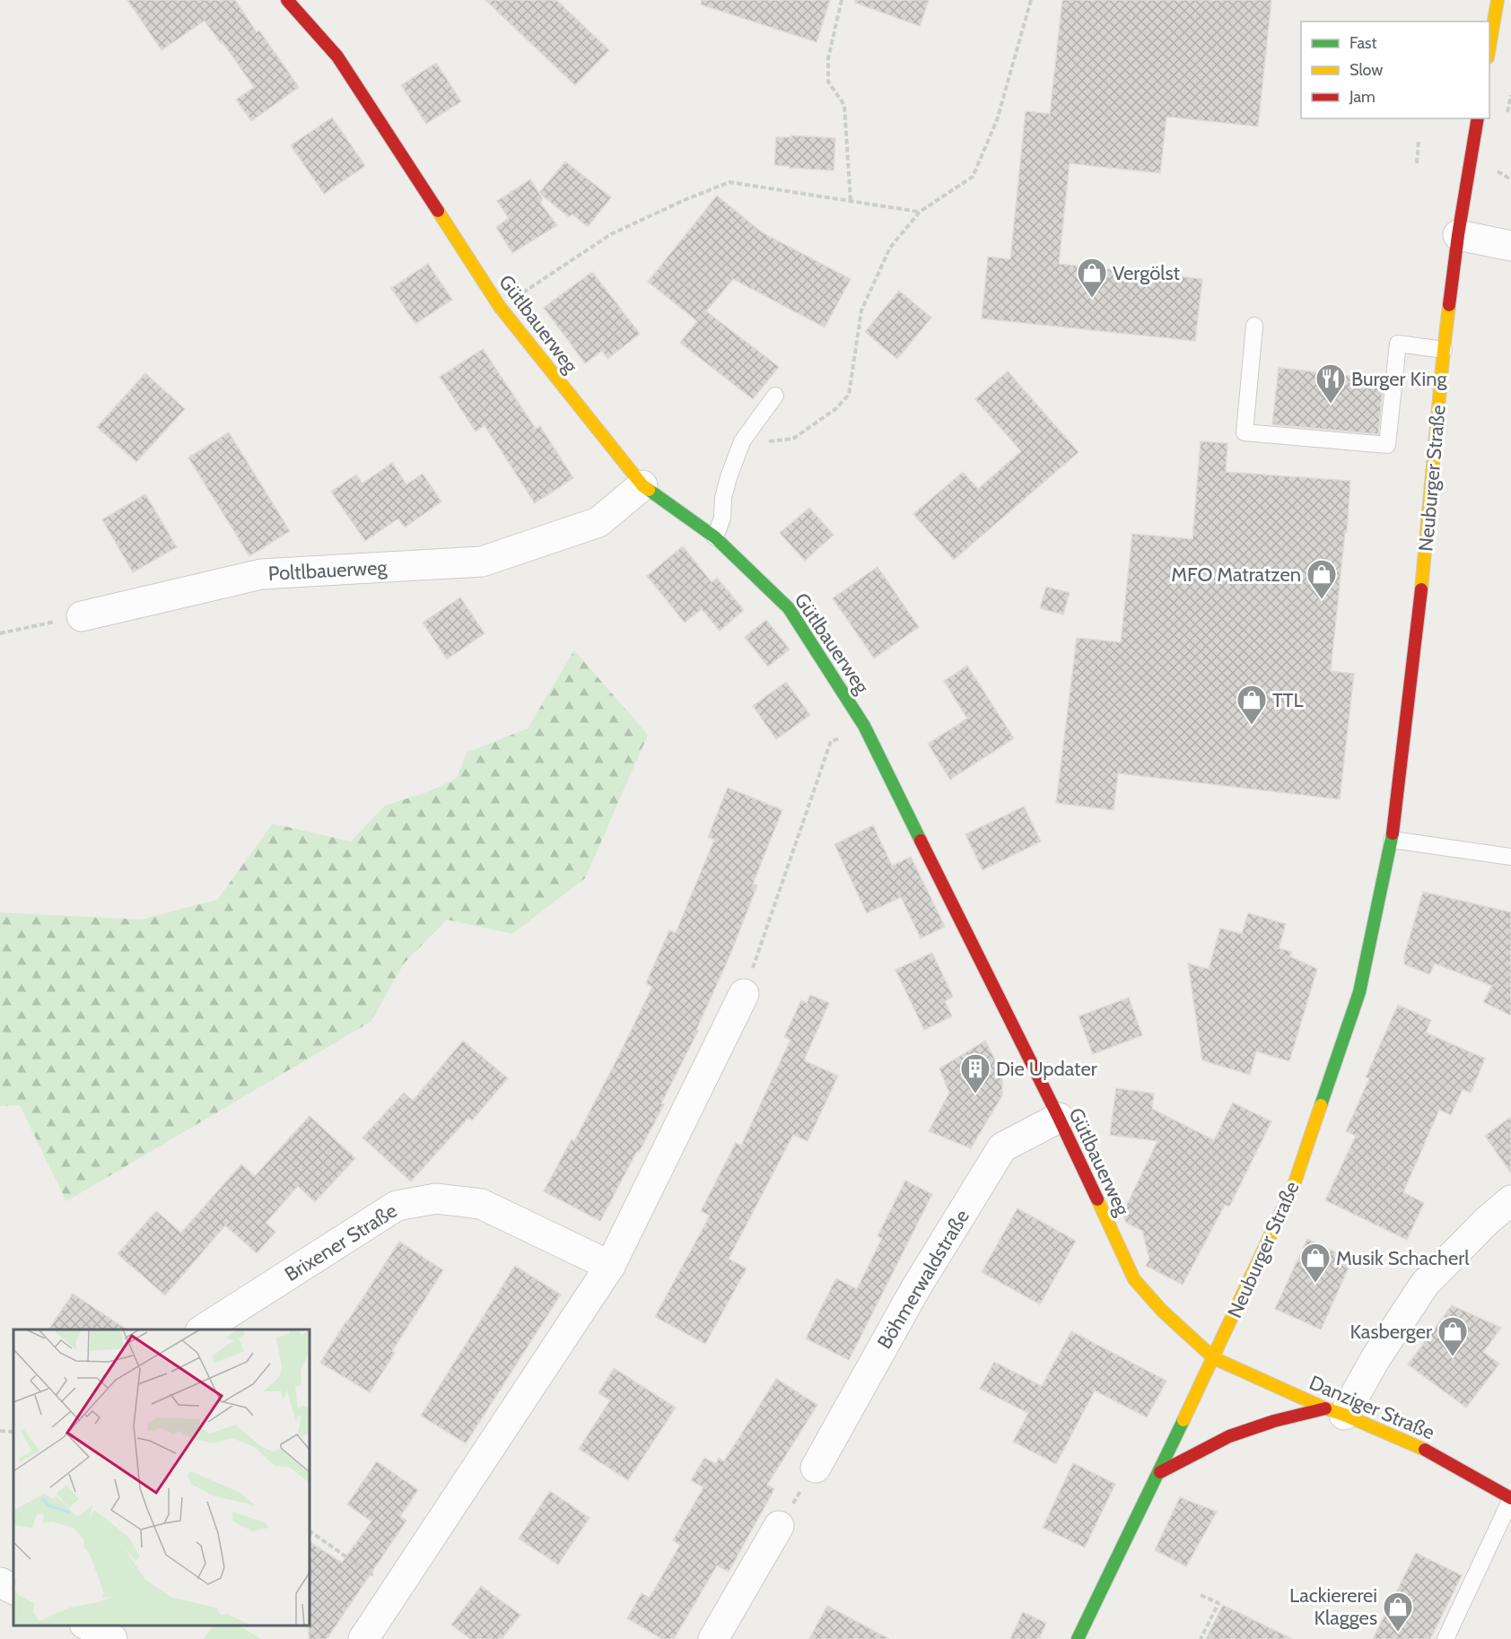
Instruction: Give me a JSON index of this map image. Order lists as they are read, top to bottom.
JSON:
{
  "streets": {
    "street": [
      "Gütlbauerweg",
      "Neuburger Straße",
      "Poltlbauerweg",
      "Brixener Straße",
      "Böhmerwaldstraße",
      "Danziger Straße"
    ]
  },
  "crossings": [
    ["Gütlbauerweg", "Neuburger Straße"],
    ["Gütlbauerweg", "Poltlbauerweg"],
    ["Gütlbauerweg", "Böhmerwaldstraße"],
    ["Gütlbauerweg", "Danziger Straße"],
    ["Neuburger Straße", "Danziger Straße"]
  ],
  "places": {
    "shop": [
      "Vergölst",
      "MFO Matratzen",
      "TTL",
      "Musik Schacherl",
      "Kasberger",
      "Lackiererei Klagges"
    ],
    "restaurant": ["Burger King"],
    "building": ["Die Updater"]
  },
  "legend": ["Fast", "Slow", "Jam"]
}
